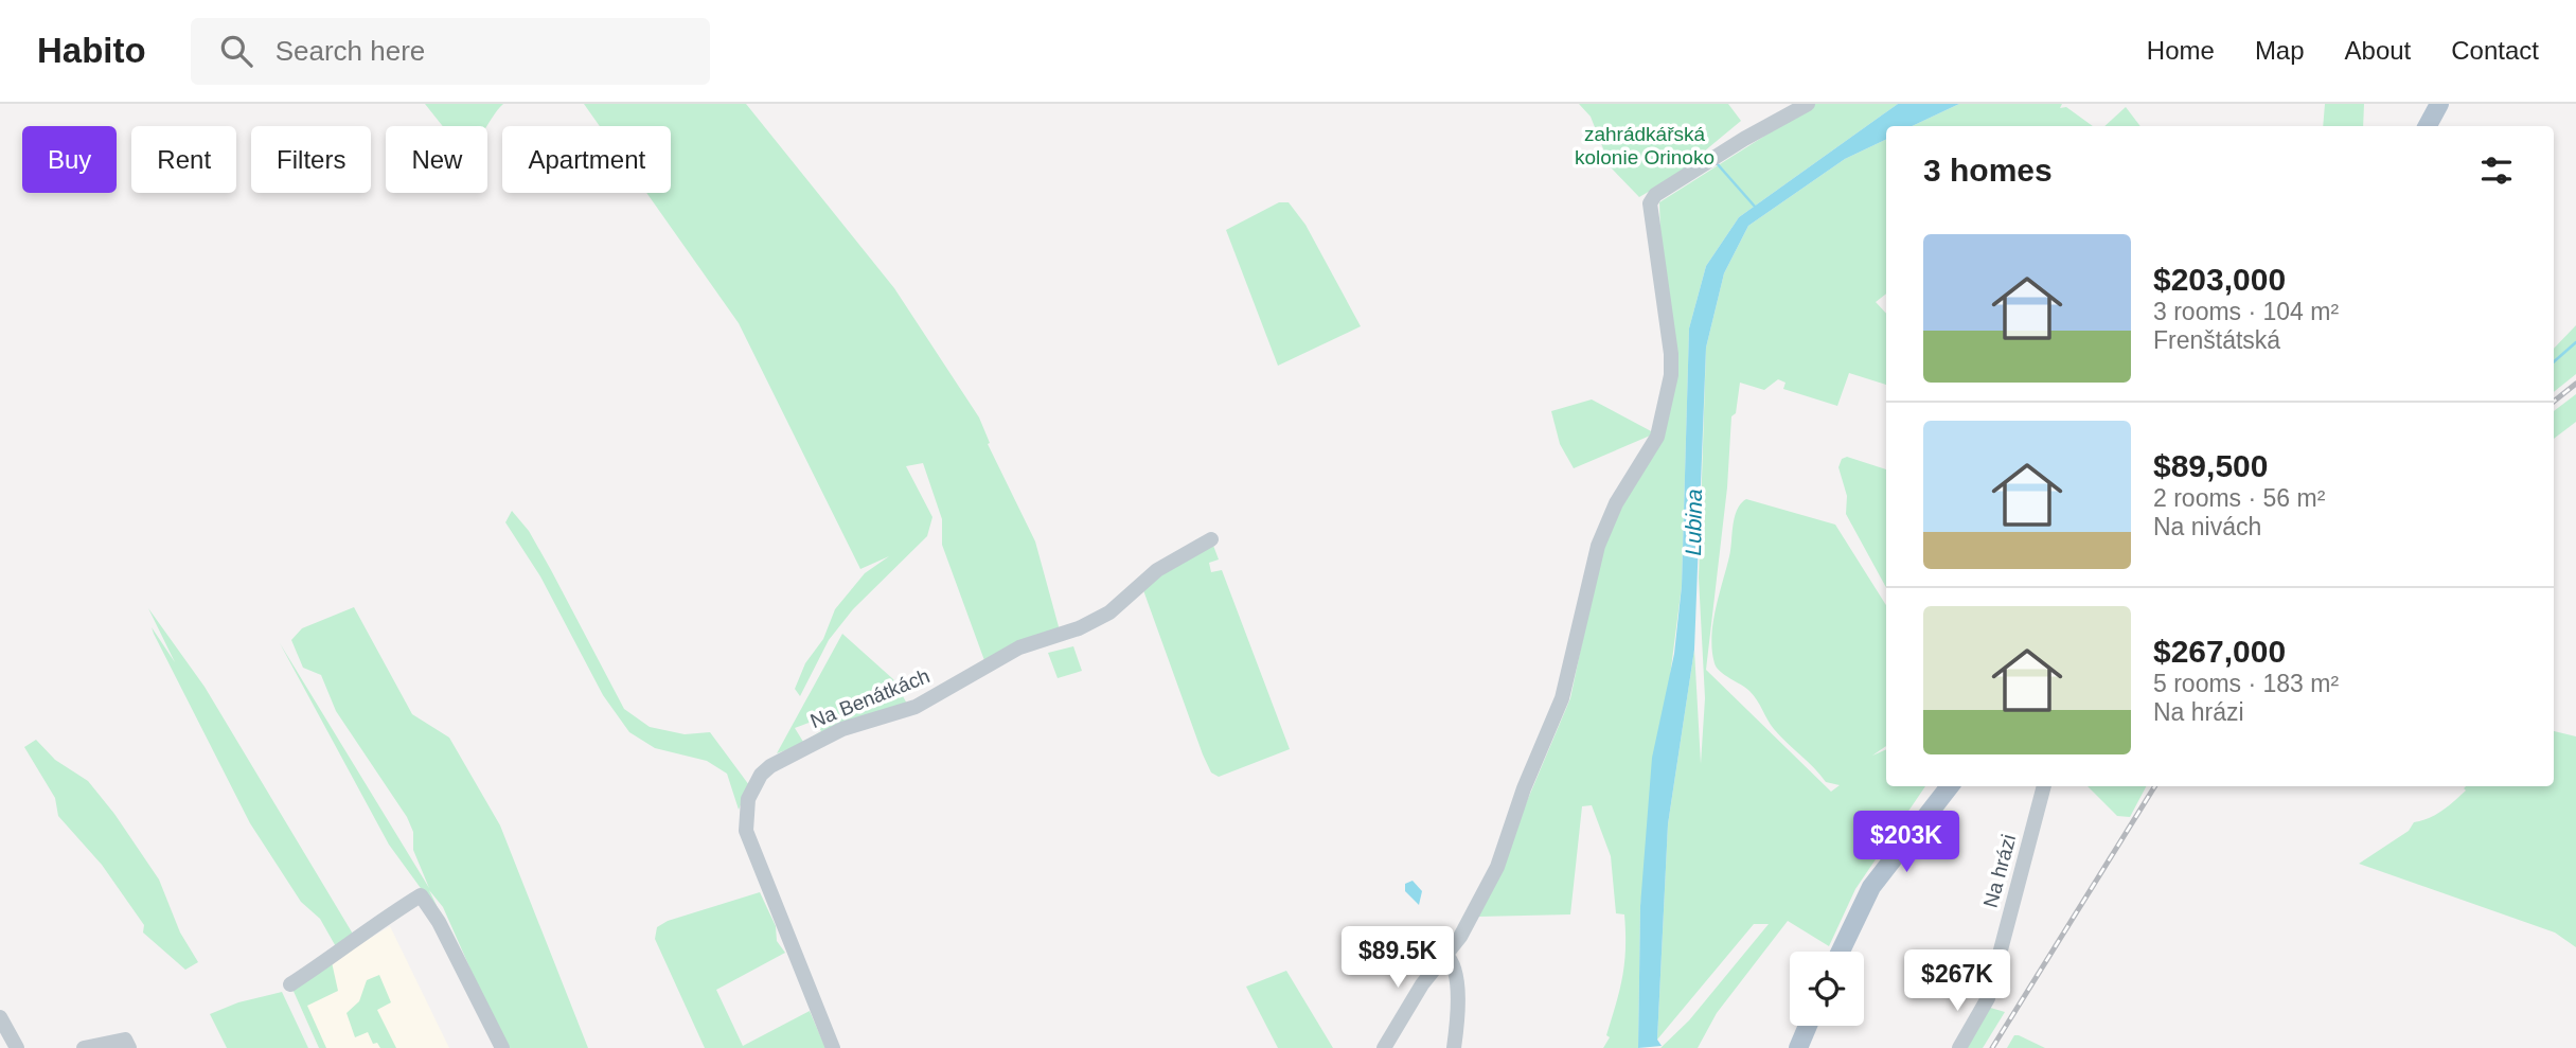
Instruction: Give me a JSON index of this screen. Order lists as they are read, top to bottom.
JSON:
{
  "streets": {
    "street": ["Na Benátkách", "Na hrázi"]
  },
  "water": ["Lubina"],
  "parks": ["zahrádkářská kolonie Orinoko"],
  "page": {
    "header": "Habito",
    "search": "Search here",
    "nav": [
      "Home",
      "Map",
      "About",
      "Contact"
    ],
    "chip": [
      "Buy",
      "Rent",
      "Filters",
      "New",
      "Apartment"
    ],
    "heading": "3 homes",
    "list": [
      {
        "name": "$203,000",
        "note": "3 rooms · 104 m² · Frenštátská"
      },
      {
        "name": "$89,500",
        "note": "2 rooms · 56 m² · Na nivách"
      },
      {
        "name": "$267,000",
        "note": "5 rooms · 183 m² · Na hrázi"
      }
    ],
    "price": ["$203K", "$89.5K", "$267K"]
  }
}
